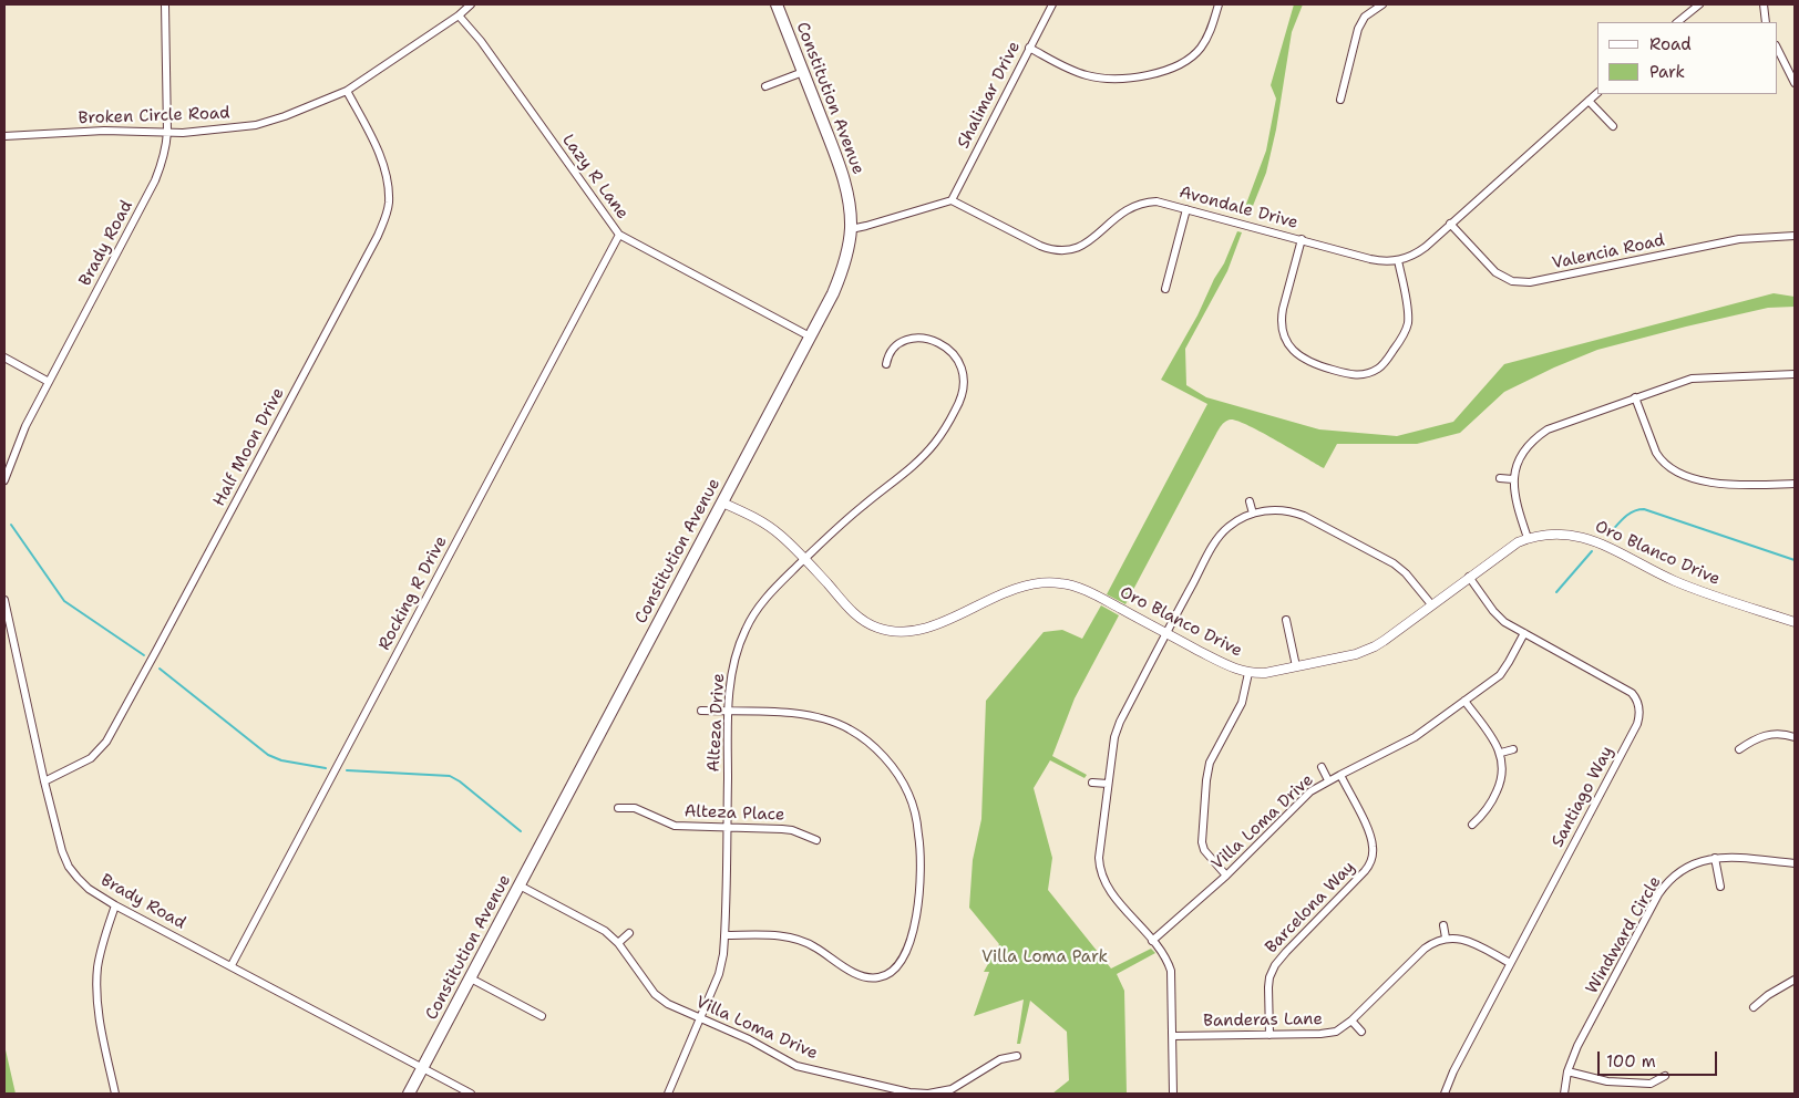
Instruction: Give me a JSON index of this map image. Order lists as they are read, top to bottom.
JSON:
{
  "streets": {
    "main road": ["Constitution Avenue"],
    "street": [
      "Shalimar Drive",
      "Broken Circle Road",
      "Lazy R Lane",
      "Avondale Drive",
      "Brady Road",
      "Valencia Road",
      "Half Moon Drive",
      "Oro Blanco Drive",
      "Rocking R Drive",
      "Alteza Drive",
      "Santiago Way",
      "Alteza Place",
      "Villa Loma Drive",
      "Barcelona Way",
      "Windward Circle",
      "Banderas Lane"
    ]
  },
  "crossings": [
    ["Shalimar Drive", "Avondale Drive"],
    ["Constitution Avenue", "Lazy R Lane"],
    ["Constitution Avenue", "Brady Road"],
    ["Constitution Avenue", "Oro Blanco Drive"],
    ["Constitution Avenue", "Villa Loma Drive"],
    ["Broken Circle Road", "Lazy R Lane"],
    ["Broken Circle Road", "Brady Road"],
    ["Broken Circle Road", "Half Moon Drive"],
    ["Lazy R Lane", "Rocking R Drive"],
    ["Brady Road", "Half Moon Drive"],
    ["Brady Road", "Rocking R Drive"],
    ["Oro Blanco Drive", "Alteza Drive"],
    ["Oro Blanco Drive", "Santiago Way"],
    ["Alteza Drive", "Alteza Place"],
    ["Alteza Drive", "Villa Loma Drive"],
    ["Santiago Way", "Villa Loma Drive"],
    ["Villa Loma Drive", "Barcelona Way"],
    ["Barcelona Way", "Banderas Lane"]
  ],
  "parks": ["Villa Loma Park"],
  "legend": ["Road", "Park"],
  "scale_bar": "100 m"
}
